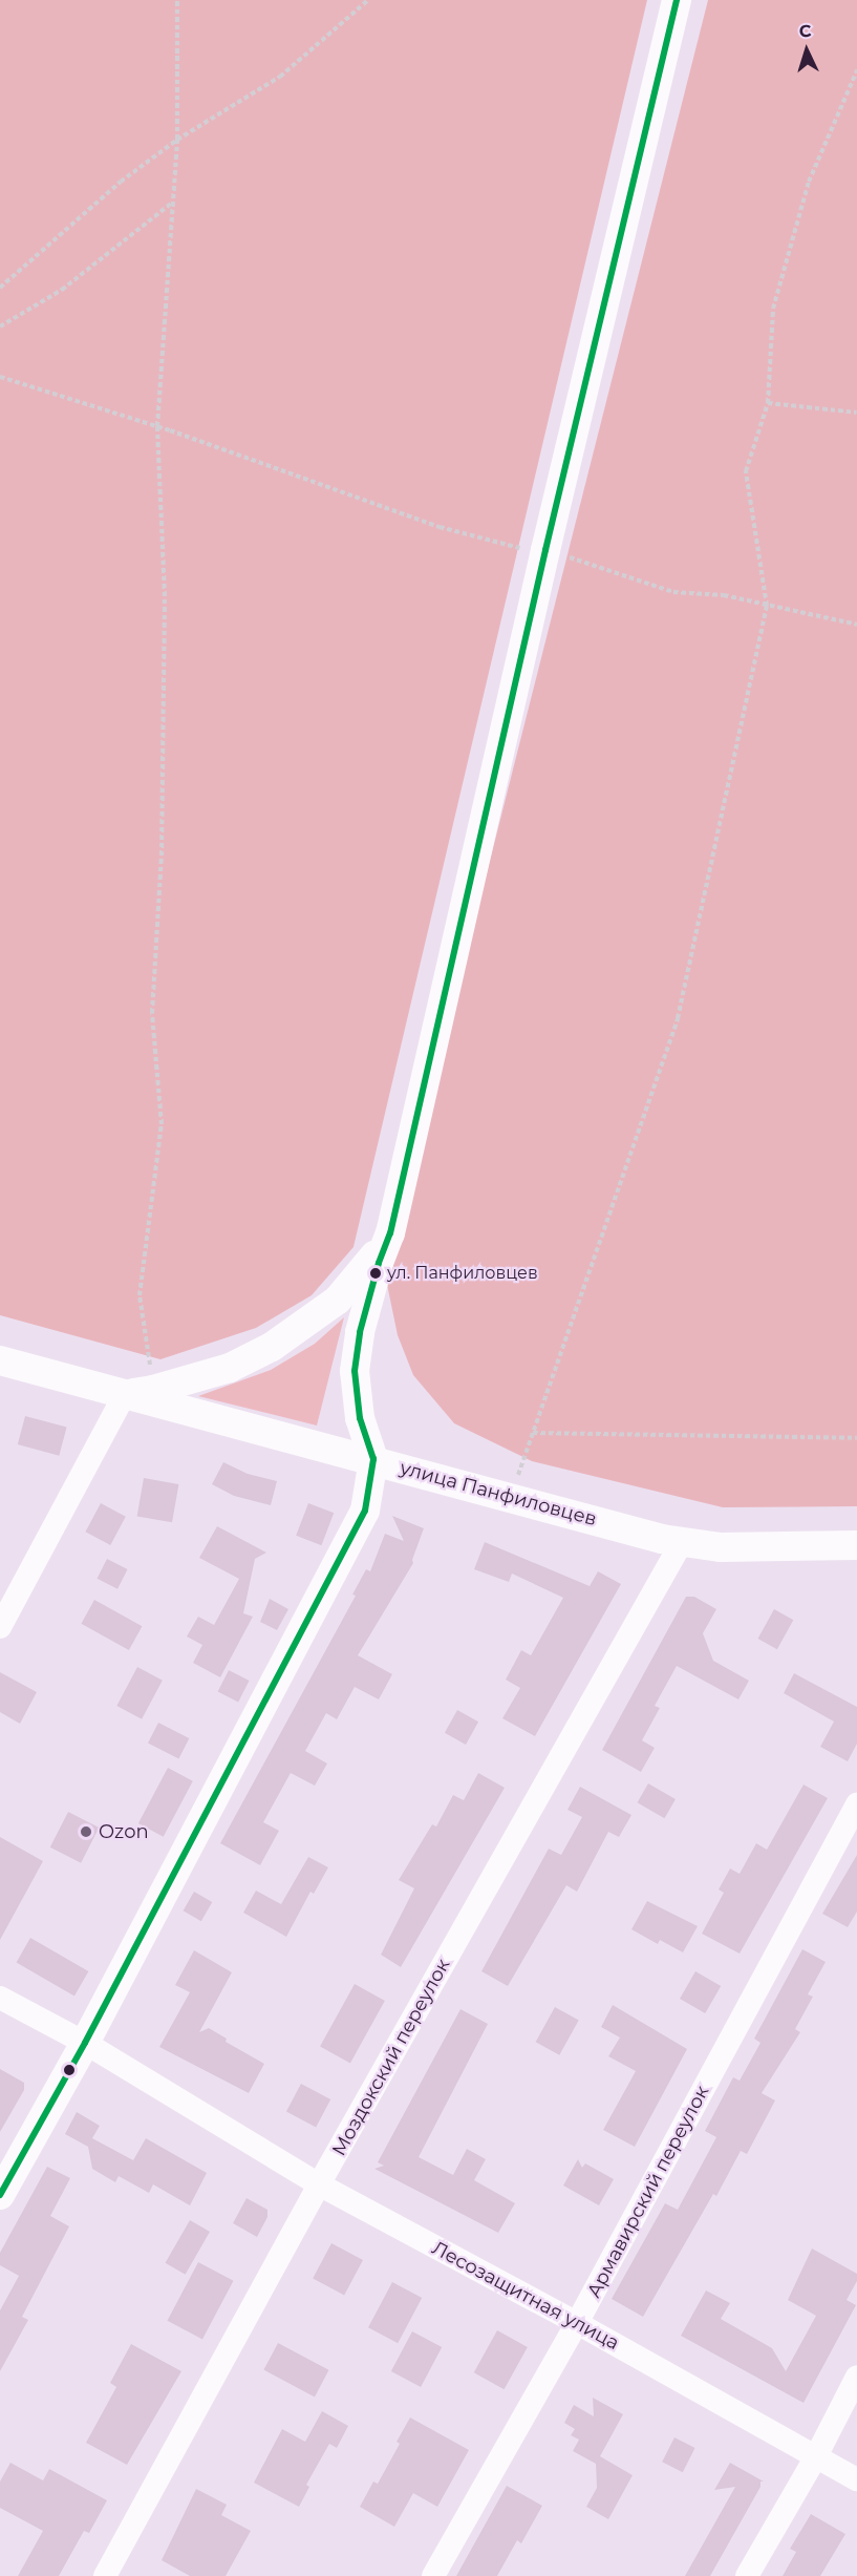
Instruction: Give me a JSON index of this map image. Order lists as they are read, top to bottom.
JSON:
{
  "streets": {
    "street": [
      "улица Панфиловцев",
      "Моздокский переулок",
      "Армавирский переулок",
      "Лесозащитная улица"
    ]
  },
  "crossings": [
    ["улица Панфиловцев", "Моздокский переулок"],
    ["Моздокский переулок", "Лесозащитная улица"],
    ["Армавирский переулок", "Лесозащитная улица"]
  ],
  "places": ["ул. Панфиловцев", "Ozon"],
  "north": "top"
}
